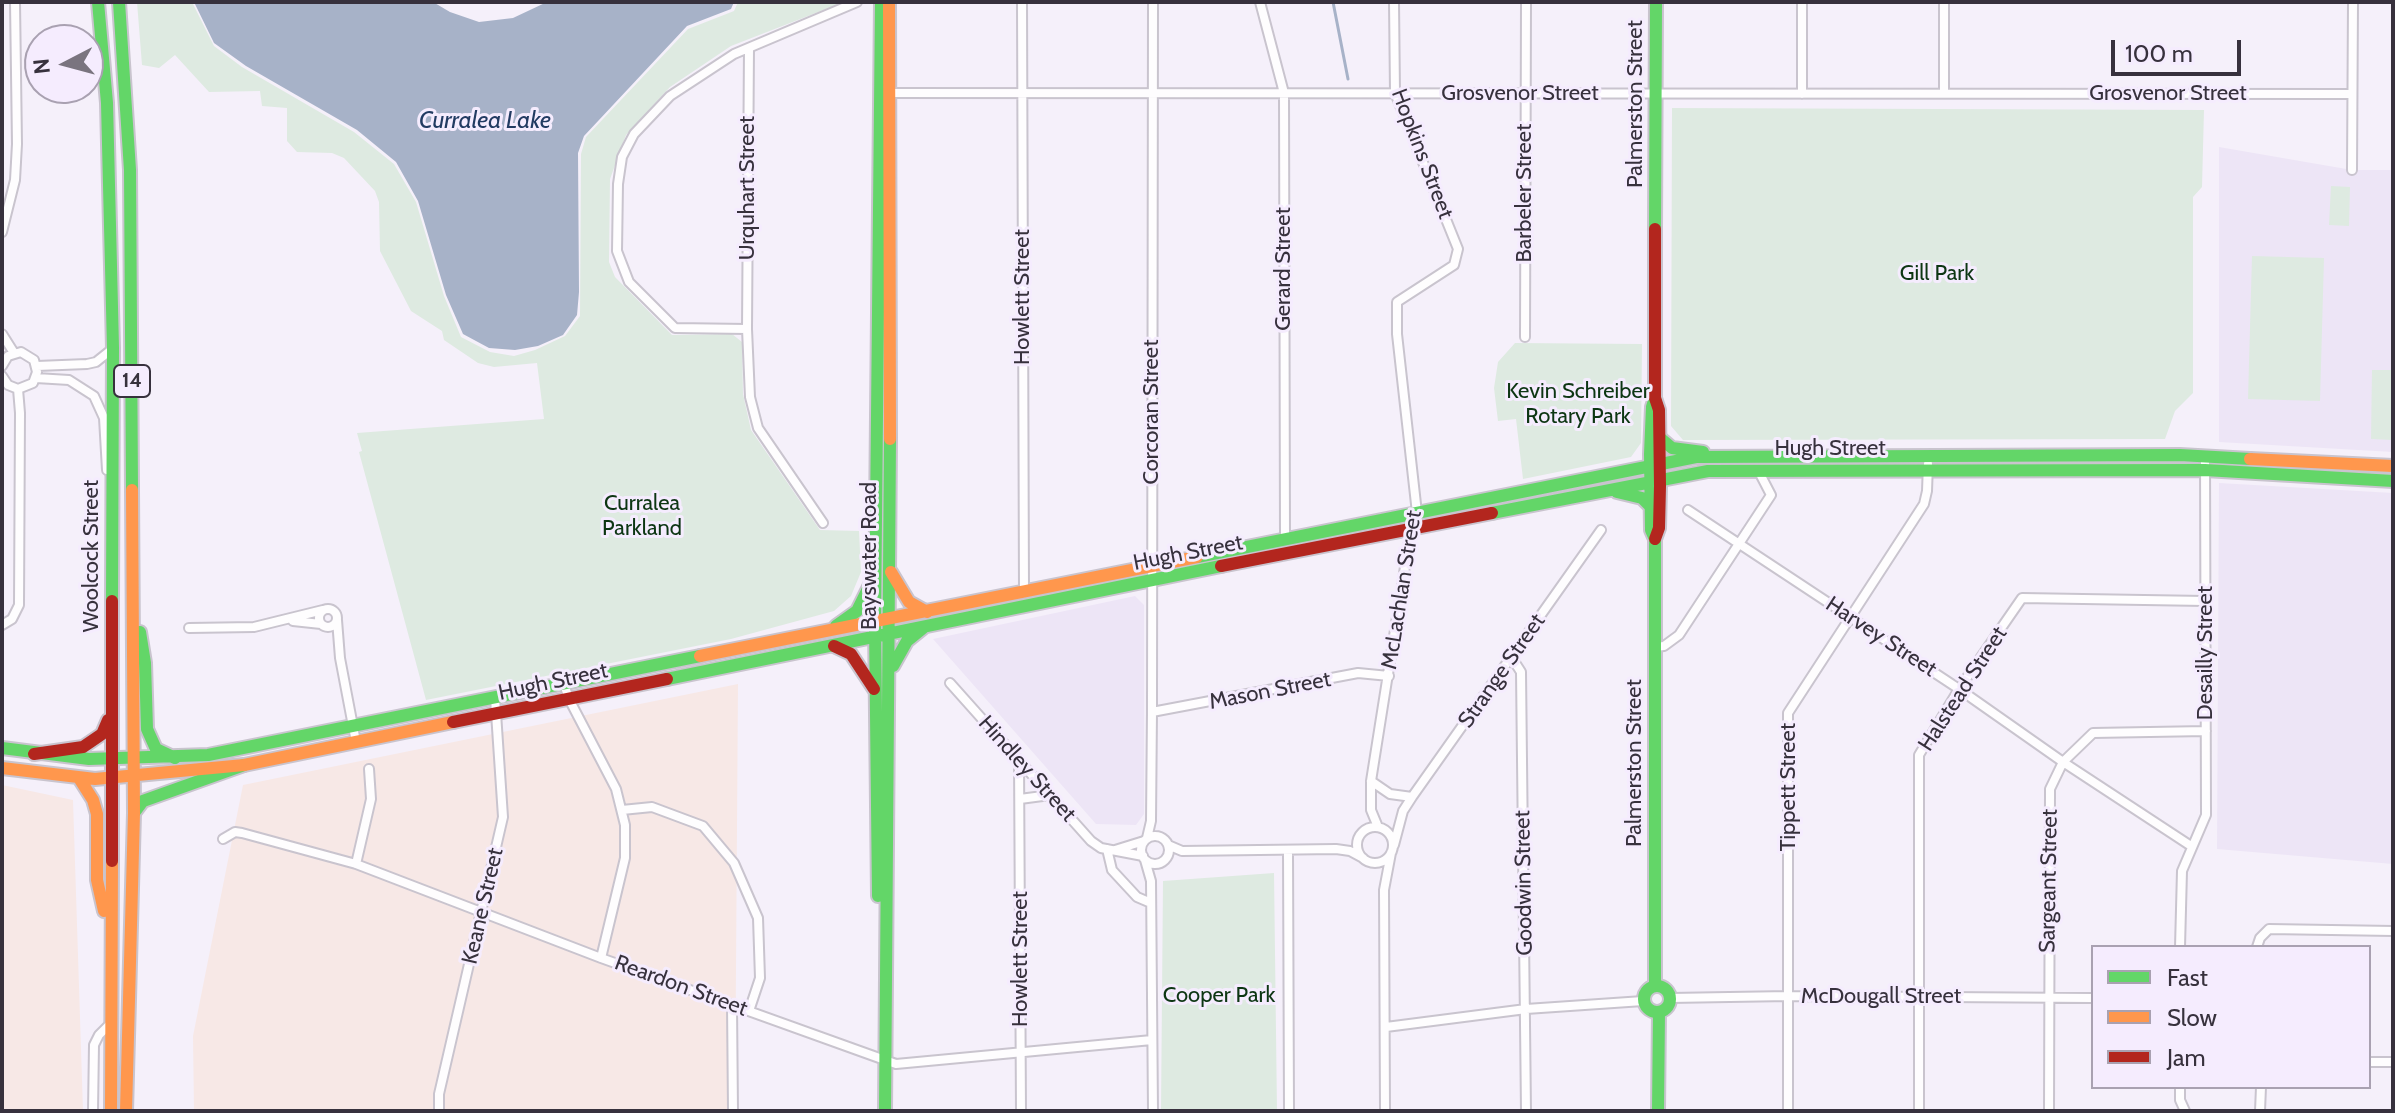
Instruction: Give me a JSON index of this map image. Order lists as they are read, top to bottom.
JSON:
{
  "streets": {
    "main road": [
      "Palmerston Street",
      "14",
      "Hugh Street",
      "Woolcock Street",
      "Bayswater Road"
    ],
    "street": [
      "Grosvenor Street",
      "Hopkins Street",
      "Urquhart Street",
      "Barbeler Street",
      "Gerard Street",
      "Howlett Street",
      "Corcoran Street",
      "McLachlan Street",
      "Harvey Street",
      "Desailly Street",
      "Strange Street",
      "Halstead Street",
      "Mason Street",
      "Hindley Street",
      "Tippett Street",
      "Sargeant Street",
      "Goodwin Street",
      "Keane Street",
      "Reardon Street",
      "McDougall Street"
    ]
  },
  "crossings": [
    ["Grosvenor Street", "Palmerston Street"],
    ["Grosvenor Street", "Hopkins Street"],
    ["Grosvenor Street", "Barbeler Street"],
    ["Grosvenor Street", "Gerard Street"],
    ["Grosvenor Street", "Howlett Street"],
    ["Grosvenor Street", "Corcoran Street"],
    ["Grosvenor Street", "Bayswater Road"],
    ["Palmerston Street", "Hugh Street"],
    ["Palmerston Street", "McDougall Street"],
    ["Hopkins Street", "McLachlan Street"],
    ["Gerard Street", "Hugh Street"],
    ["Howlett Street", "Hugh Street"],
    ["Howlett Street", "Hindley Street"],
    ["Howlett Street", "Reardon Street"],
    ["Corcoran Street", "Hugh Street"],
    ["Corcoran Street", "Mason Street"],
    ["Corcoran Street", "Hindley Street"],
    ["Hugh Street", "Woolcock Street"],
    ["Hugh Street", "Bayswater Road"],
    ["Hugh Street", "McLachlan Street"],
    ["Hugh Street", "Desailly Street"],
    ["Hugh Street", "Tippett Street"],
    ["Hugh Street", "Keane Street"],
    ["Bayswater Road", "Reardon Street"],
    ["McLachlan Street", "Strange Street"],
    ["McLachlan Street", "Mason Street"],
    ["Harvey Street", "Desailly Street"],
    ["Harvey Street", "Halstead Street"],
    ["Harvey Street", "Tippett Street"],
    ["Harvey Street", "Sargeant Street"],
    ["Desailly Street", "Halstead Street"],
    ["Desailly Street", "Sargeant Street"],
    ["Strange Street", "Goodwin Street"],
    ["Halstead Street", "McDougall Street"],
    ["Tippett Street", "McDougall Street"],
    ["Sargeant Street", "McDougall Street"],
    ["Keane Street", "Reardon Street"]
  ],
  "water": ["Curralea Lake"],
  "parks": [
    "Gill Park",
    "Kevin Schreiber Rotary Park",
    "Curralea Parkland",
    "Cooper Park"
  ],
  "legend": ["Fast", "Slow", "Jam"],
  "scale_bar": "100 m",
  "north": "left"
}
